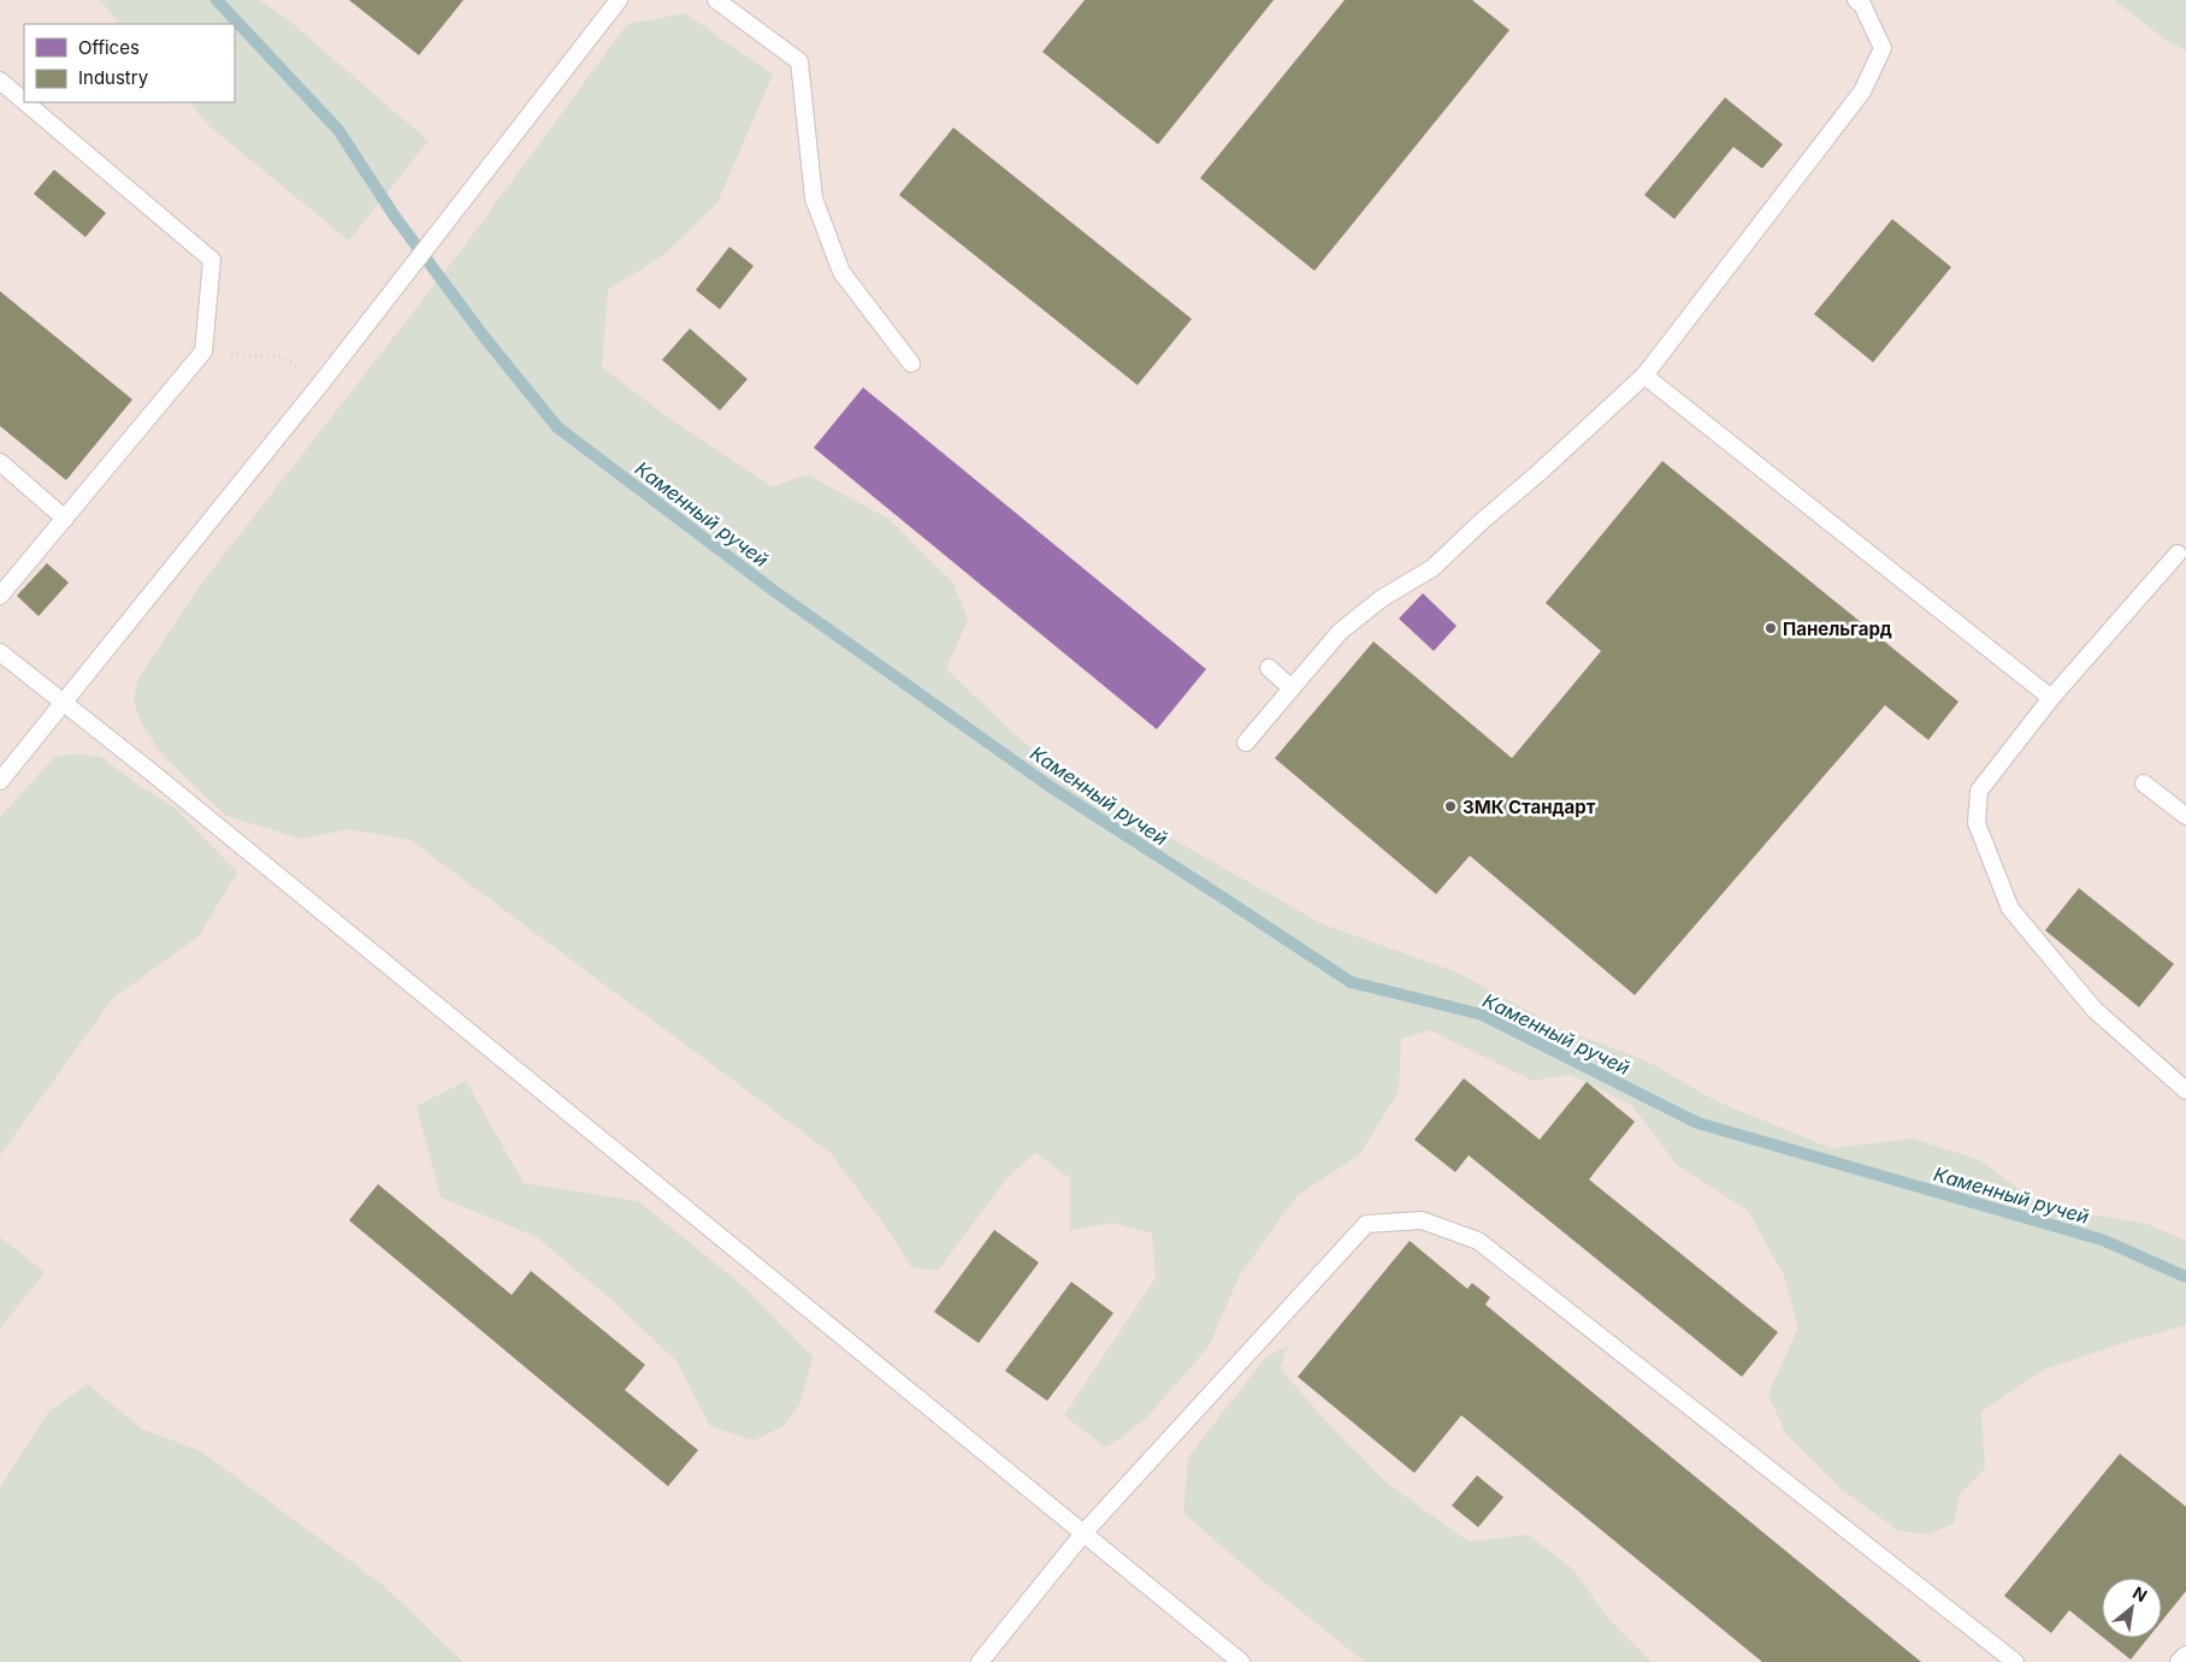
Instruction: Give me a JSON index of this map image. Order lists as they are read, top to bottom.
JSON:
{
  "water": ["Каменный ручей"],
  "places": ["Панельгард", "ЗМК Стандарт"],
  "legend": ["Offices", "Industry"],
  "north": "top right"
}
